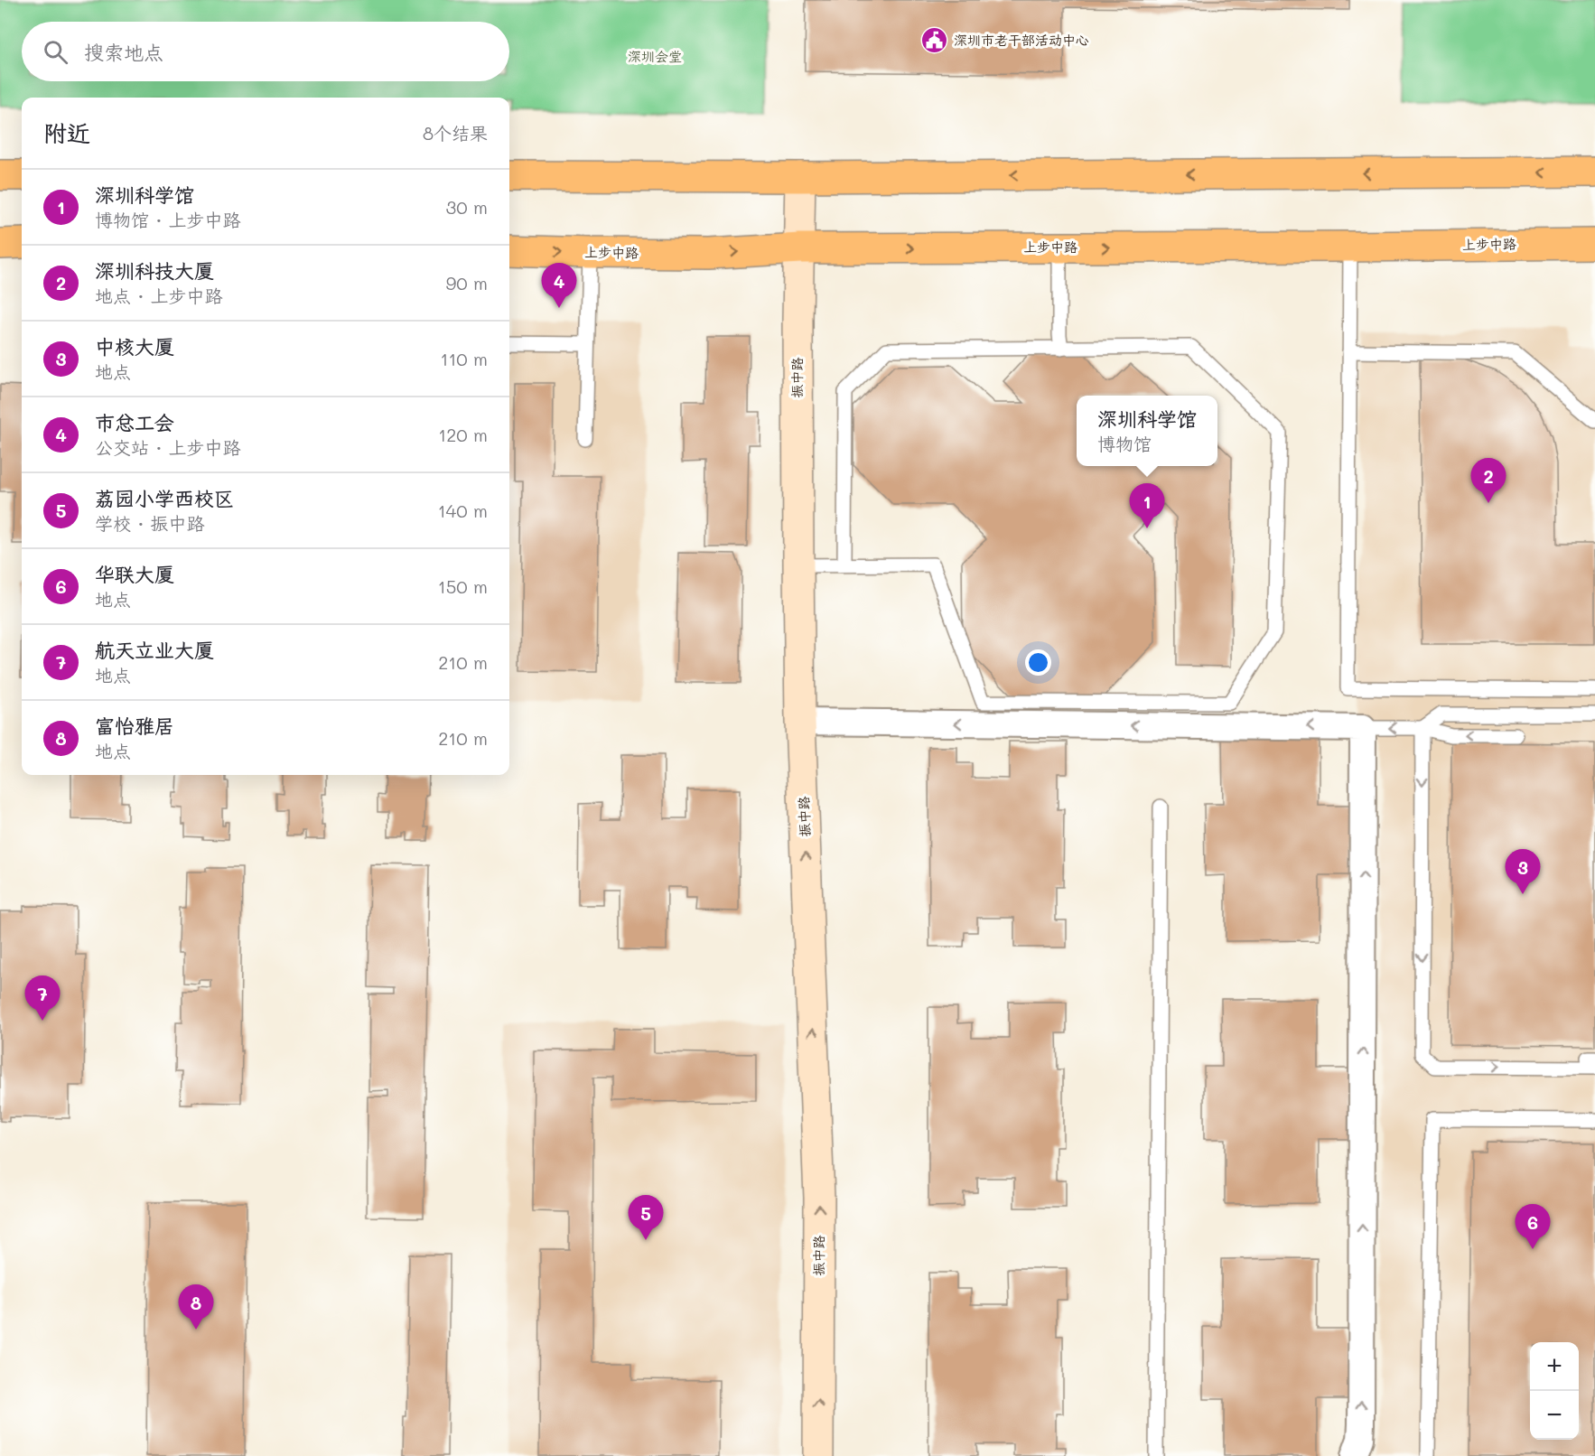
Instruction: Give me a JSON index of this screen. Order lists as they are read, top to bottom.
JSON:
{
  "streets": {
    "main road": ["上步中路"],
    "street": ["振中路"]
  },
  "crossings": [
    ["上步中路", "振中路"]
  ],
  "one_way": ["振中路"],
  "parks": ["深圳会堂"],
  "places": {
    "public building": ["深圳市老干部活动中心"]
  },
  "page": {
    "search": "搜索地点",
    "heading": ["附近", "8个结果"],
    "list": [
      {
        "mark": "1",
        "name": "深圳科学馆",
        "note": "博物馆 · 上步中路",
        "value": "30 m"
      },
      {
        "mark": "2",
        "name": "深圳科技大厦",
        "note": "地点 · 上步中路",
        "value": "90 m"
      },
      {
        "mark": "3",
        "name": "中核大厦",
        "note": "地点",
        "value": "110 m"
      },
      {
        "mark": "4",
        "name": "市总工会",
        "note": "公交站 · 上步中路",
        "value": "120 m"
      },
      {
        "mark": "5",
        "name": "荔园小学西校区",
        "note": "学校 · 振中路",
        "value": "140 m"
      },
      {
        "mark": "6",
        "name": "华联大厦",
        "note": "地点",
        "value": "150 m"
      },
      {
        "mark": "7",
        "name": "航天立业大厦",
        "note": "地点",
        "value": "210 m"
      },
      {
        "mark": "8",
        "name": "富怡雅居",
        "note": "地点",
        "value": "210 m"
      }
    ],
    "pins": [
      "4",
      "2",
      "1",
      "3",
      "7",
      "5",
      "6",
      "8"
    ],
    "popup": ["深圳科学馆", "博物馆"],
    "map_buttons": ["+", "−"]
  }
}
